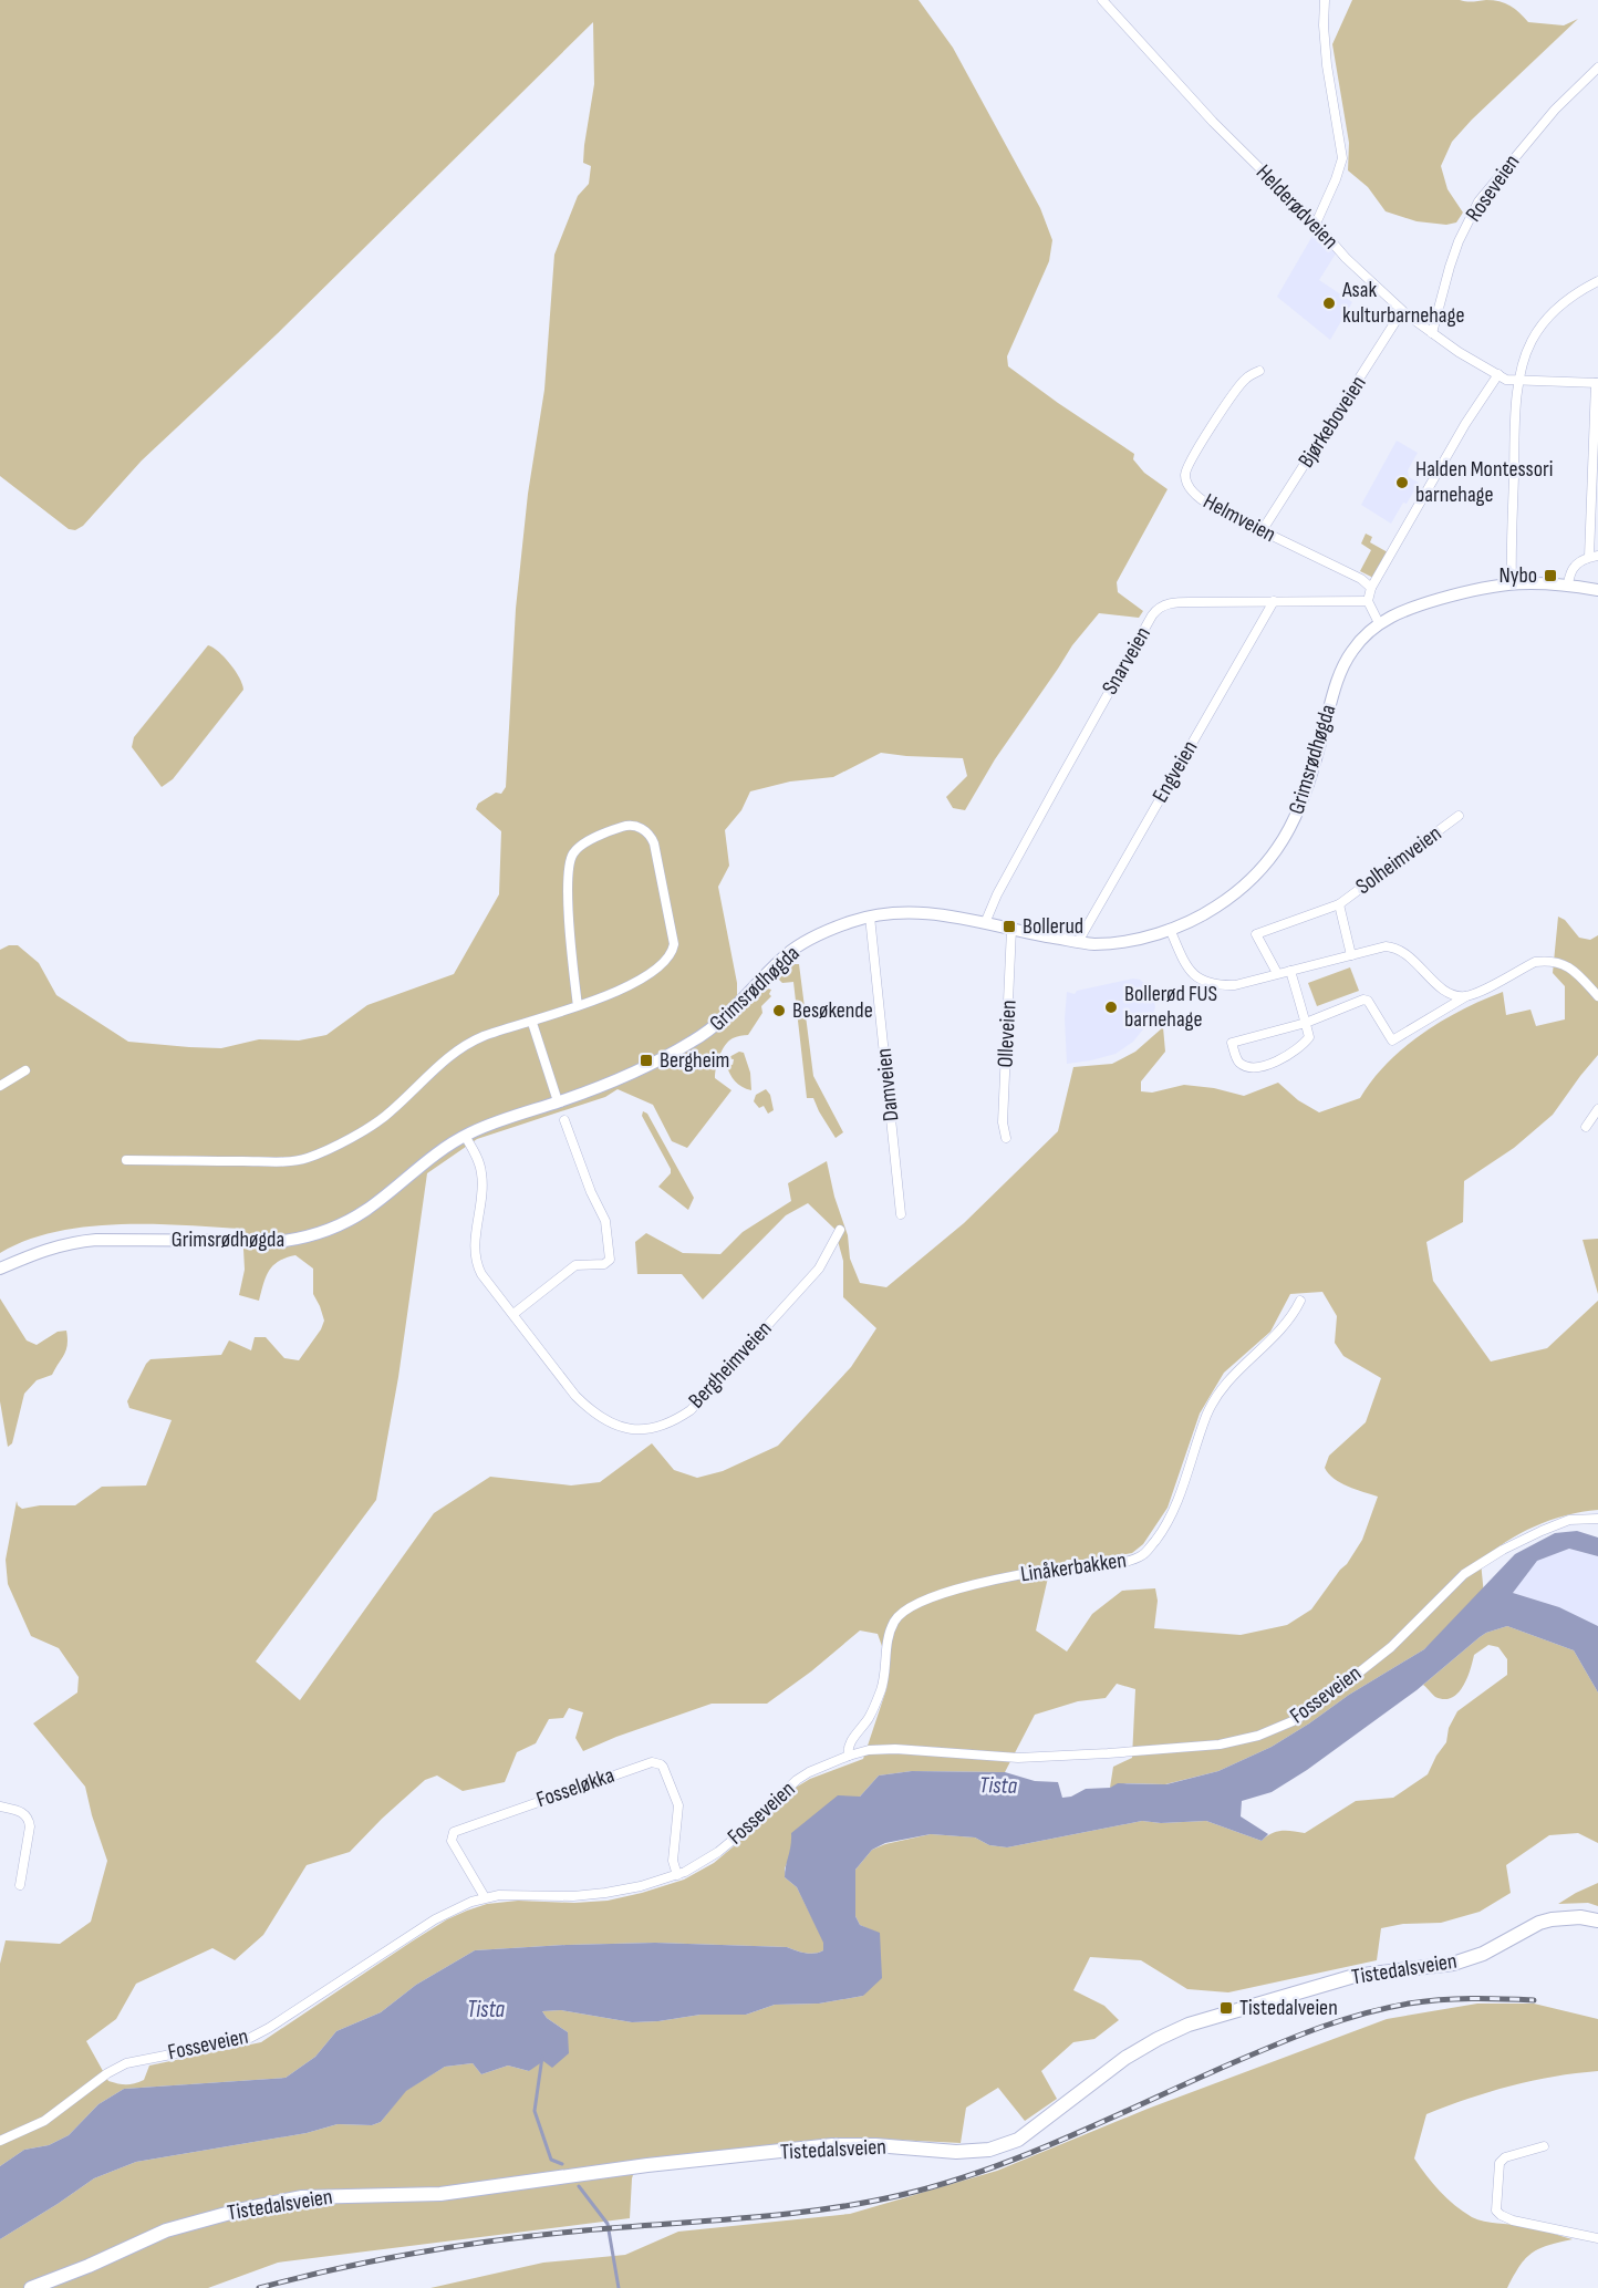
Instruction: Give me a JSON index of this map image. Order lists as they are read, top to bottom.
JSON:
{
  "streets": {
    "main road": ["Grimsrødhøgda", "Tistedalsveien"],
    "street": [
      "Roseveien",
      "Helderødveien",
      "Bjørkeboveien",
      "Helmveien",
      "Snarveien",
      "Engveien",
      "Solheimveien",
      "Olleveien",
      "Damveien",
      "Bergheimveien",
      "Linåkerbakken",
      "Fosseveien",
      "Fosseløkka"
    ]
  },
  "crossings": [
    ["Roseveien", "Helderødveien"],
    ["Helderødveien", "Bjørkeboveien"],
    ["Bjørkeboveien", "Helmveien"],
    ["Snarveien", "Grimsrødhøgda"],
    ["Snarveien", "Engveien"],
    ["Grimsrødhøgda", "Engveien"],
    ["Grimsrødhøgda", "Olleveien"],
    ["Grimsrødhøgda", "Damveien"],
    ["Grimsrødhøgda", "Bergheimveien"],
    ["Linåkerbakken", "Fosseveien"],
    ["Fosseveien", "Fosseløkka"]
  ],
  "water": ["Tista"],
  "places": {
    "other": [
      "Asak kulturbarnehage",
      "Halden Montessori barnehage",
      "Bollerød FUS barnehage",
      "Besøkende"
    ],
    "transit": [
      "Nybo",
      "Bollerud",
      "Bergheim",
      "Tistedalveien"
    ]
  }
}
